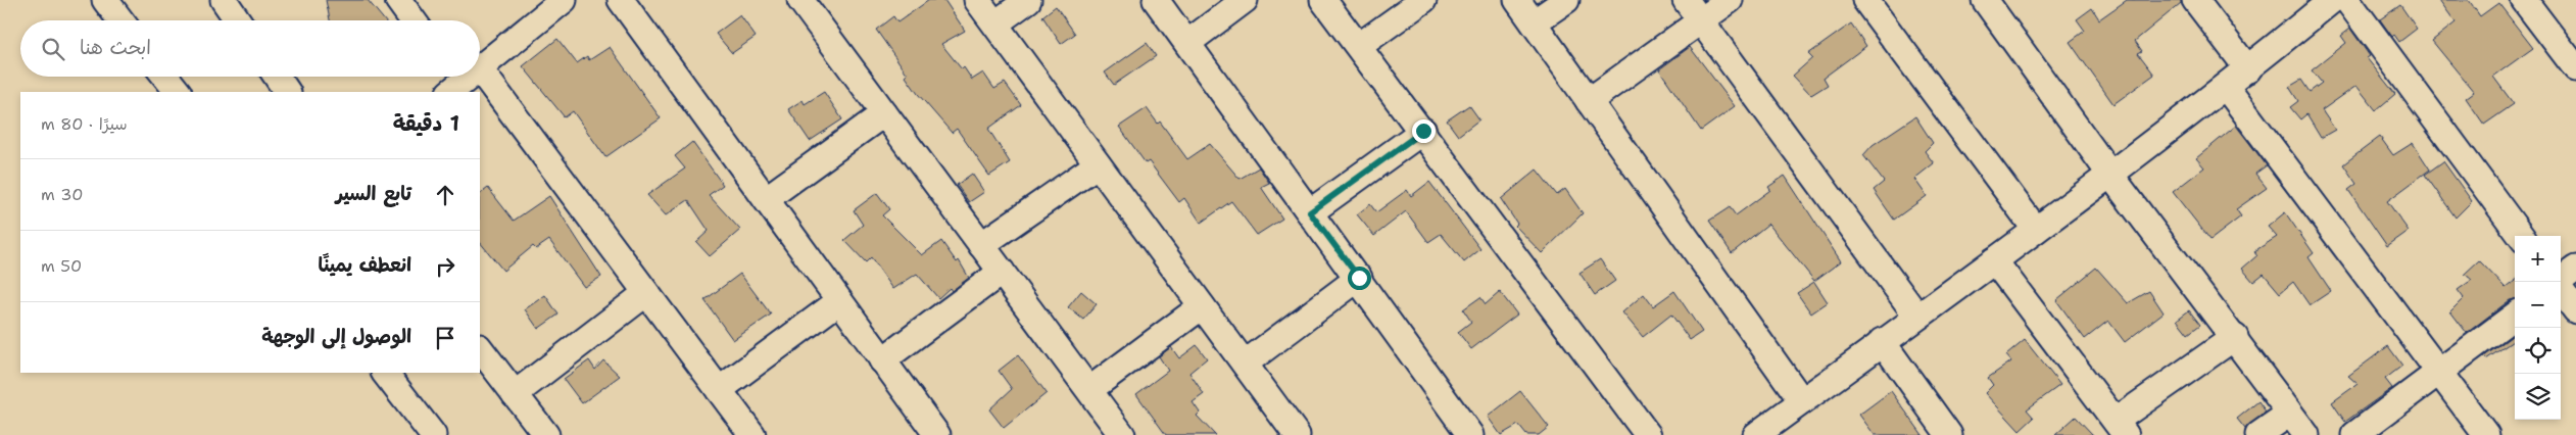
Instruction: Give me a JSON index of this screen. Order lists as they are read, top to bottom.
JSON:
{
  "page": {
    "search": "ابحث هنا",
    "heading": ["1 دقيقة", "سيرًا · 80 m"],
    "list": [
      ["تابع السير", "30 m"],
      ["انعطف يمينًا", "50 m"],
      "الوصول إلى الوجهة"
    ],
    "map_buttons": ["+", "−"]
  }
}
